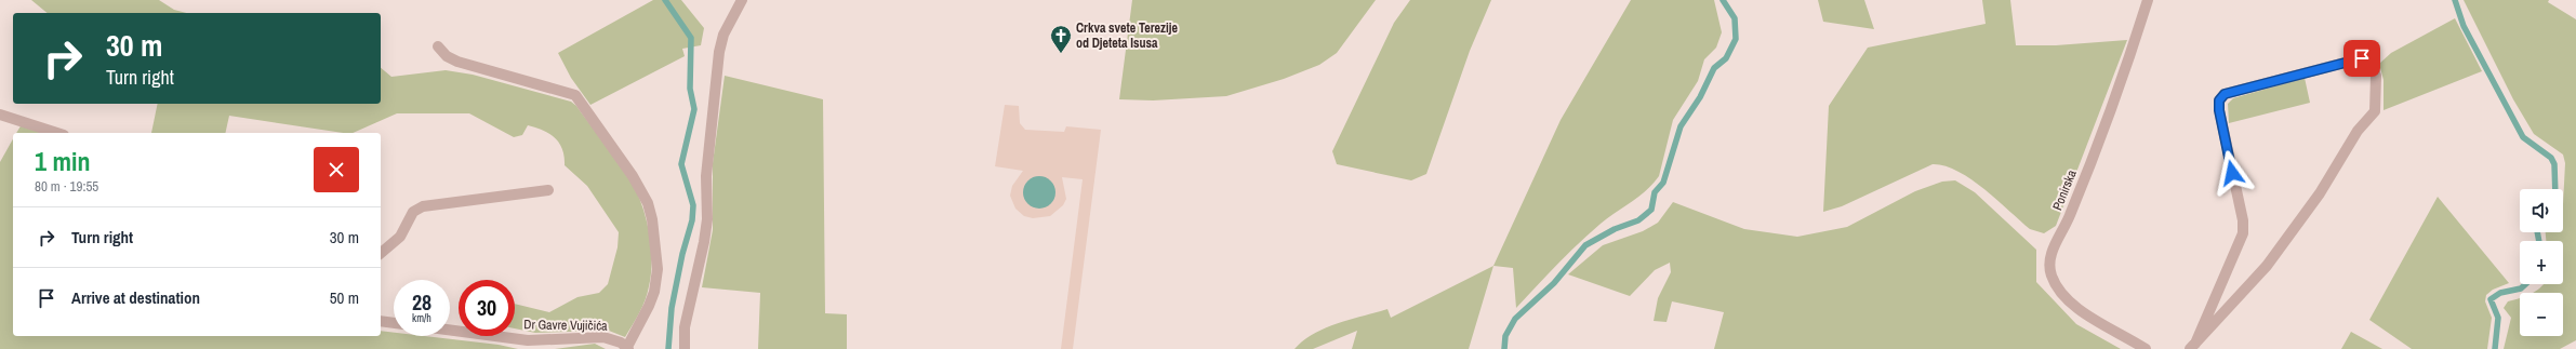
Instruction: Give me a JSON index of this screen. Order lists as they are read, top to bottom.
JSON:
{
  "streets": {
    "street": ["Ponirska", "Dr Gavre Vujičića"]
  },
  "places": {
    "church": ["Crkva svete Terezije od Djeteta Isusa"]
  },
  "page": {
    "turn": ["30 m", "Turn right"],
    "heading": ["1 min", "80 m · 19:55"],
    "map_buttons": ["+", "−"],
    "list": [
      {
        "name": "Turn right",
        "value": "30 m"
      },
      {
        "name": "Arrive at destination",
        "value": "50 m"
      }
    ],
    "speed": "28 km/h",
    "limit": "30"
  }
}
